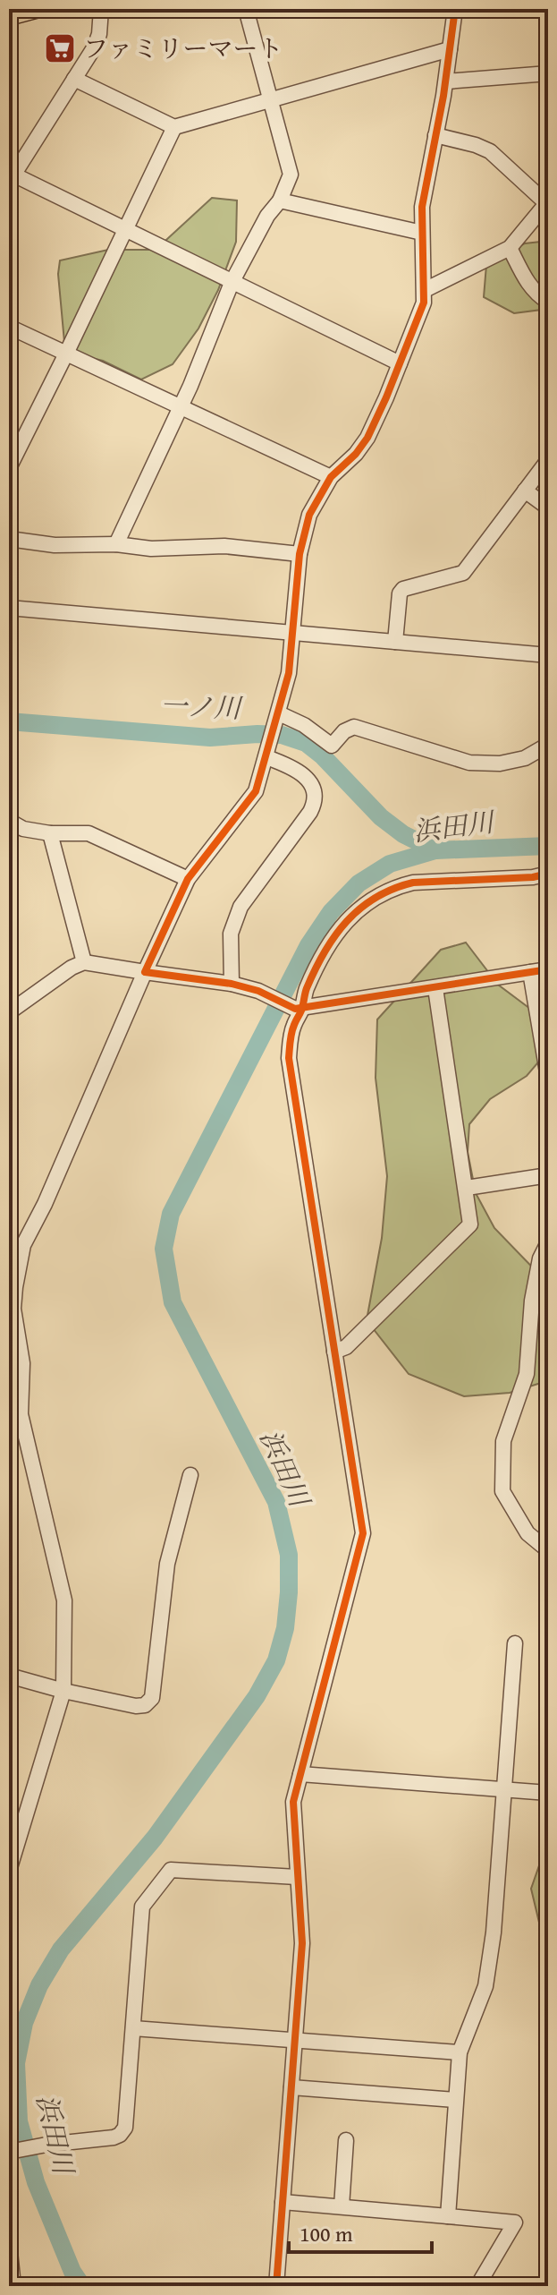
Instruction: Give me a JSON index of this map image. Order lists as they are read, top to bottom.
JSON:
{
  "water": ["一ノ川", "浜田川"],
  "places": {
    "supermarket": ["ファミリーマート"]
  },
  "scale_bar": "100 m"
}
